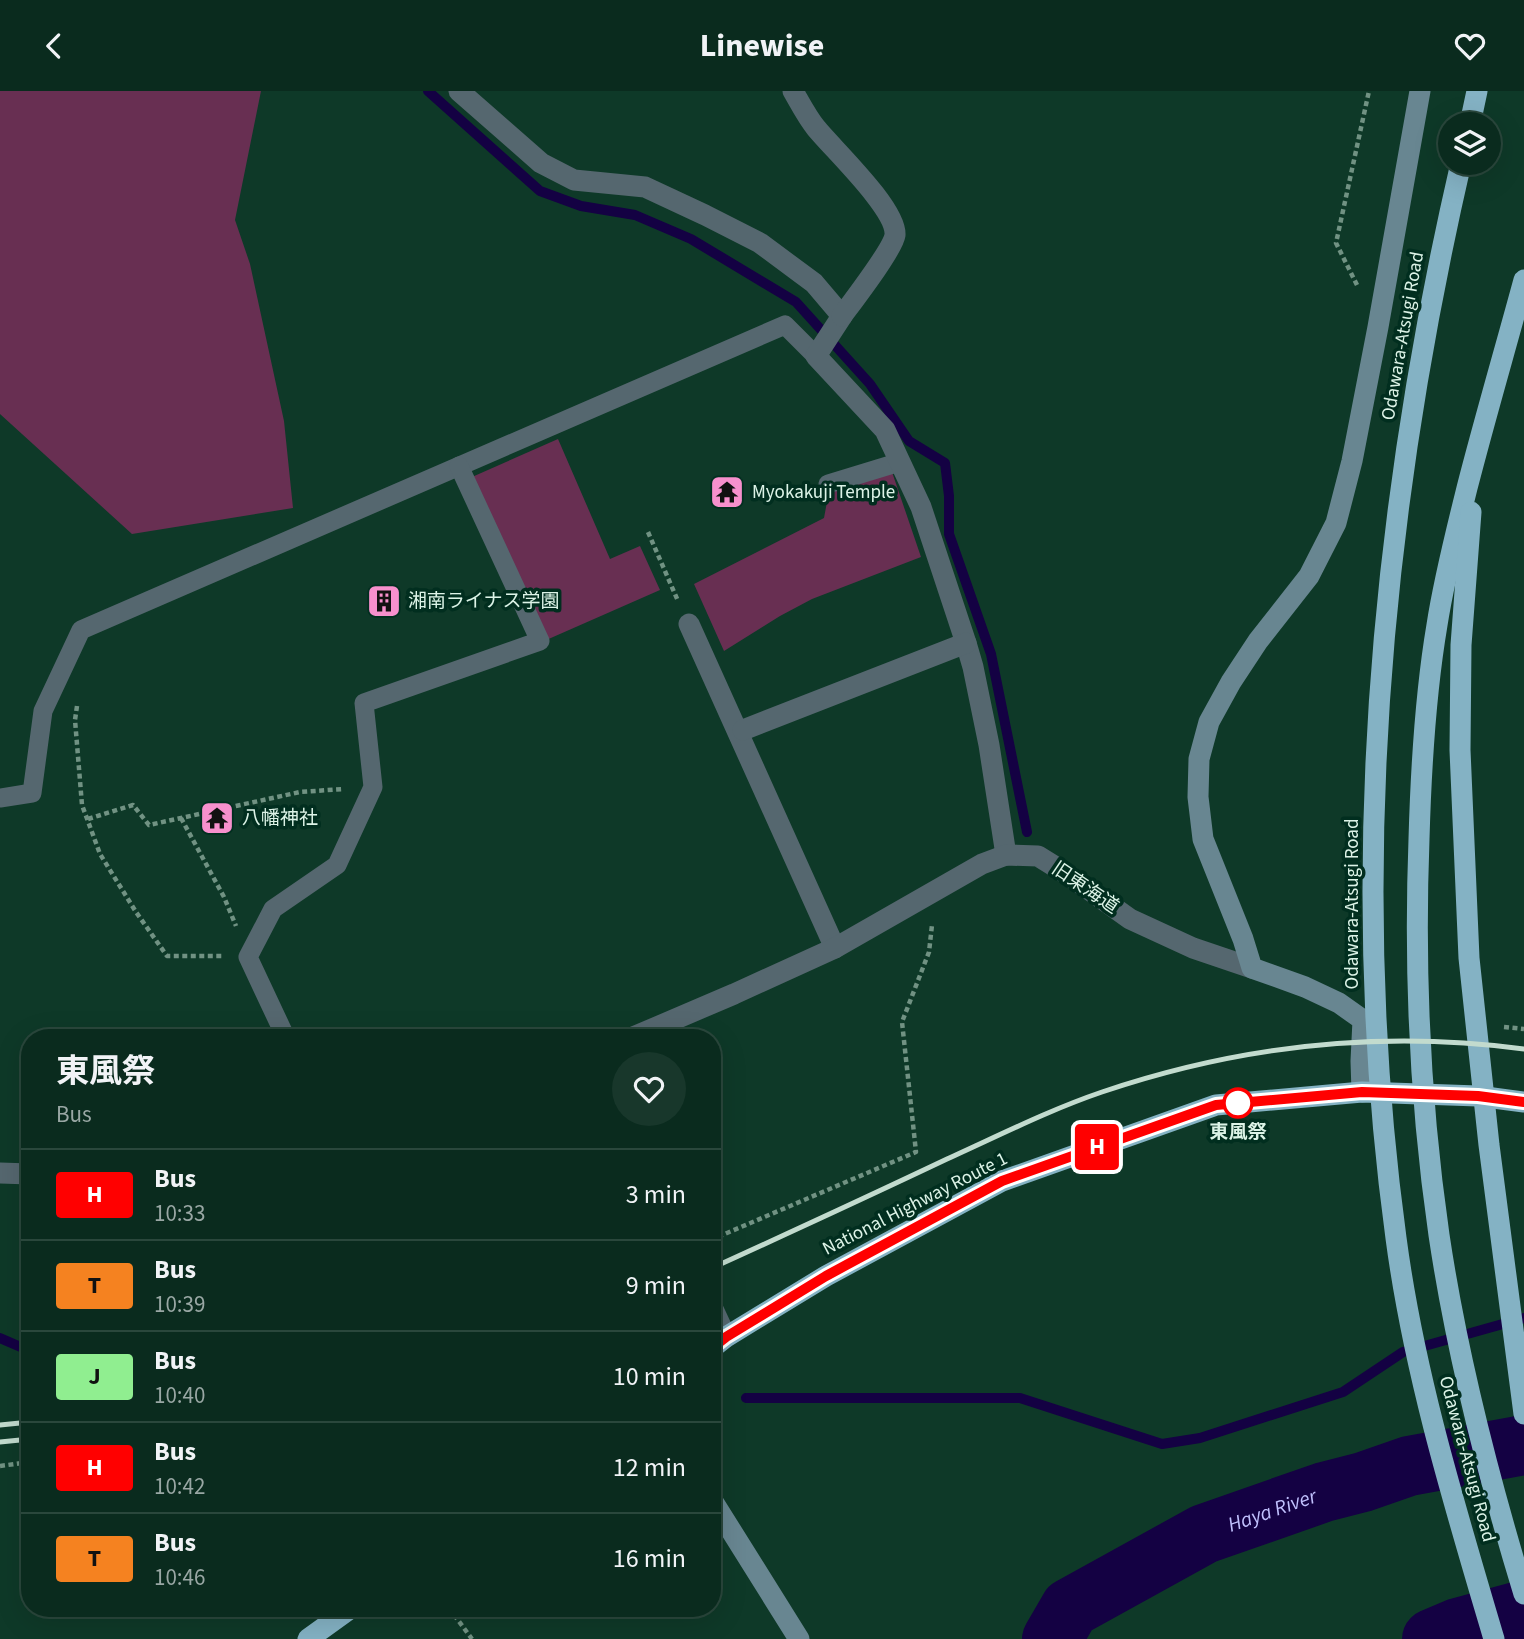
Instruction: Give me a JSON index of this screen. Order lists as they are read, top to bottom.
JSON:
{
  "streets": {
    "highway": ["Odawara-Atsugi Road", "National Highway Route 1"],
    "street": ["旧東海道"]
  },
  "crossings": [
    ["旧東海道", "National Highway Route 1"]
  ],
  "water": ["Haya River"],
  "places": {
    "temple": ["Myokakuji Temple", "八幡神社"],
    "building": ["湘南ライナス学園"],
    "other": ["東風祭"]
  },
  "lines": ["bus line H"],
  "page": {
    "header": "Linewise",
    "on_map": "H",
    "heading": ["東風祭", "Bus"],
    "list": [
      {
        "mark": "H",
        "name": "Bus",
        "note": "10:33",
        "value": "3 min"
      },
      {
        "mark": "T",
        "name": "Bus",
        "note": "10:39",
        "value": "9 min"
      },
      {
        "mark": "J",
        "name": "Bus",
        "note": "10:40",
        "value": "10 min"
      },
      {
        "mark": "H",
        "name": "Bus",
        "note": "10:42",
        "value": "12 min"
      },
      {
        "mark": "T",
        "name": "Bus",
        "note": "10:46",
        "value": "16 min"
      }
    ]
  }
}
